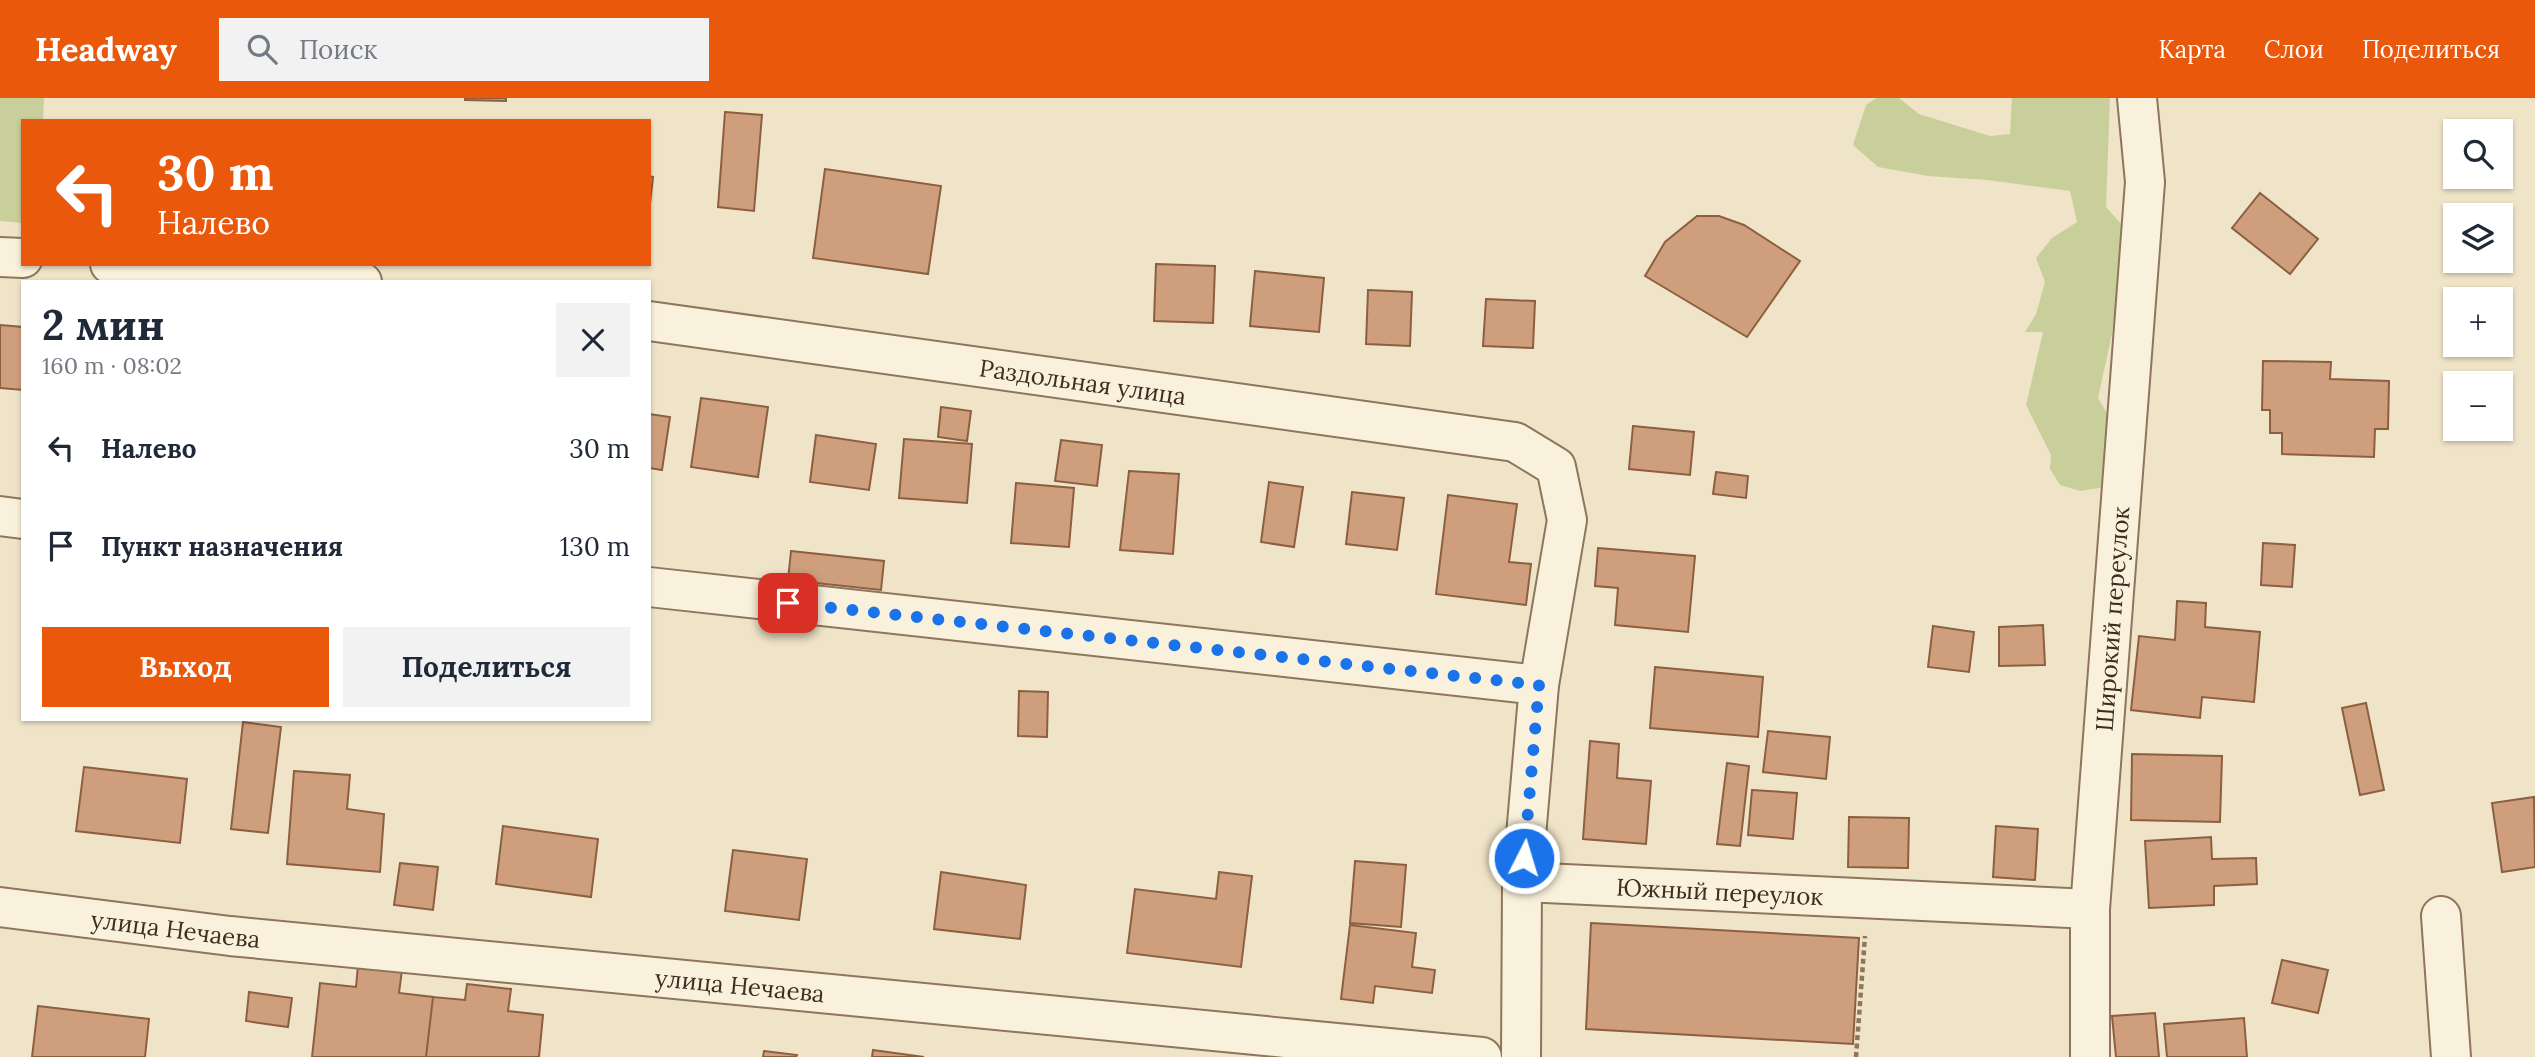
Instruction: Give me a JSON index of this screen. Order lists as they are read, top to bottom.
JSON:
{
  "streets": {
    "street": [
      "Раздольная улица",
      "Широкий переулок",
      "Южный переулок",
      "улица Нечаева"
    ]
  },
  "crossings": [
    ["Широкий переулок", "Южный переулок"]
  ],
  "page": {
    "header": "Headway",
    "search": "Поиск",
    "nav": ["Карта", "Слои", "Поделиться"],
    "map_buttons": ["+", "−"],
    "turn": ["30 m", "Налево"],
    "heading": ["2 мин", "160 m · 08:02"],
    "list": [
      {
        "name": "Налево",
        "value": "30 m"
      },
      {
        "name": "Пункт назначения",
        "value": "130 m"
      }
    ],
    "buttons": ["Выход", "Поделиться"]
  }
}
